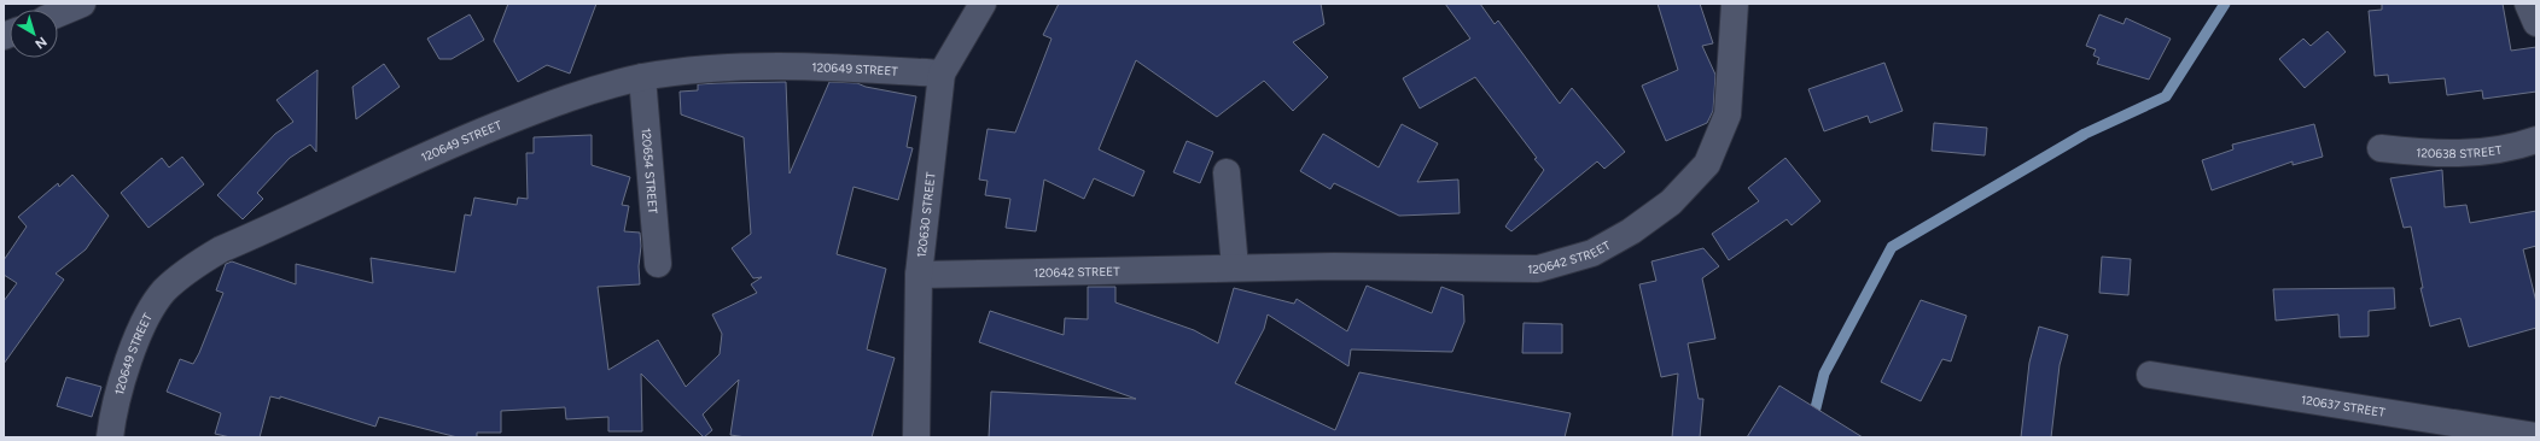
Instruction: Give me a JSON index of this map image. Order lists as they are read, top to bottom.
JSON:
{
  "streets": {
    "street": [
      "120649 STREET",
      "120638 STREET",
      "120654 STREET",
      "120630 STREET",
      "120642 STREET",
      "120637 STREET"
    ]
  },
  "crossings": [
    ["120649 STREET", "120654 STREET"],
    ["120649 STREET", "120630 STREET"],
    ["120630 STREET", "120642 STREET"]
  ],
  "north": "bottom right"
}
